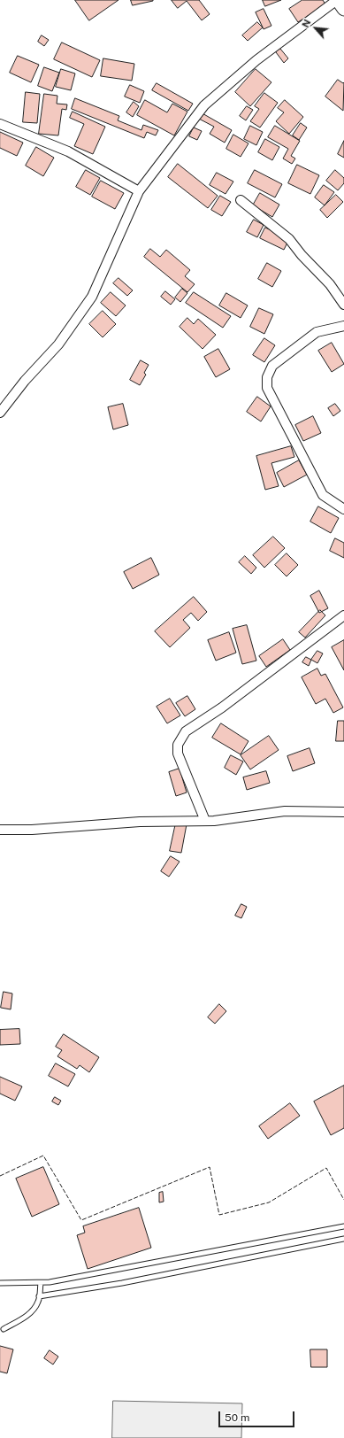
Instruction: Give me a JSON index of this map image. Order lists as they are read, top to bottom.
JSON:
{
  "scale_bar": "50 m",
  "north": "top left"
}
